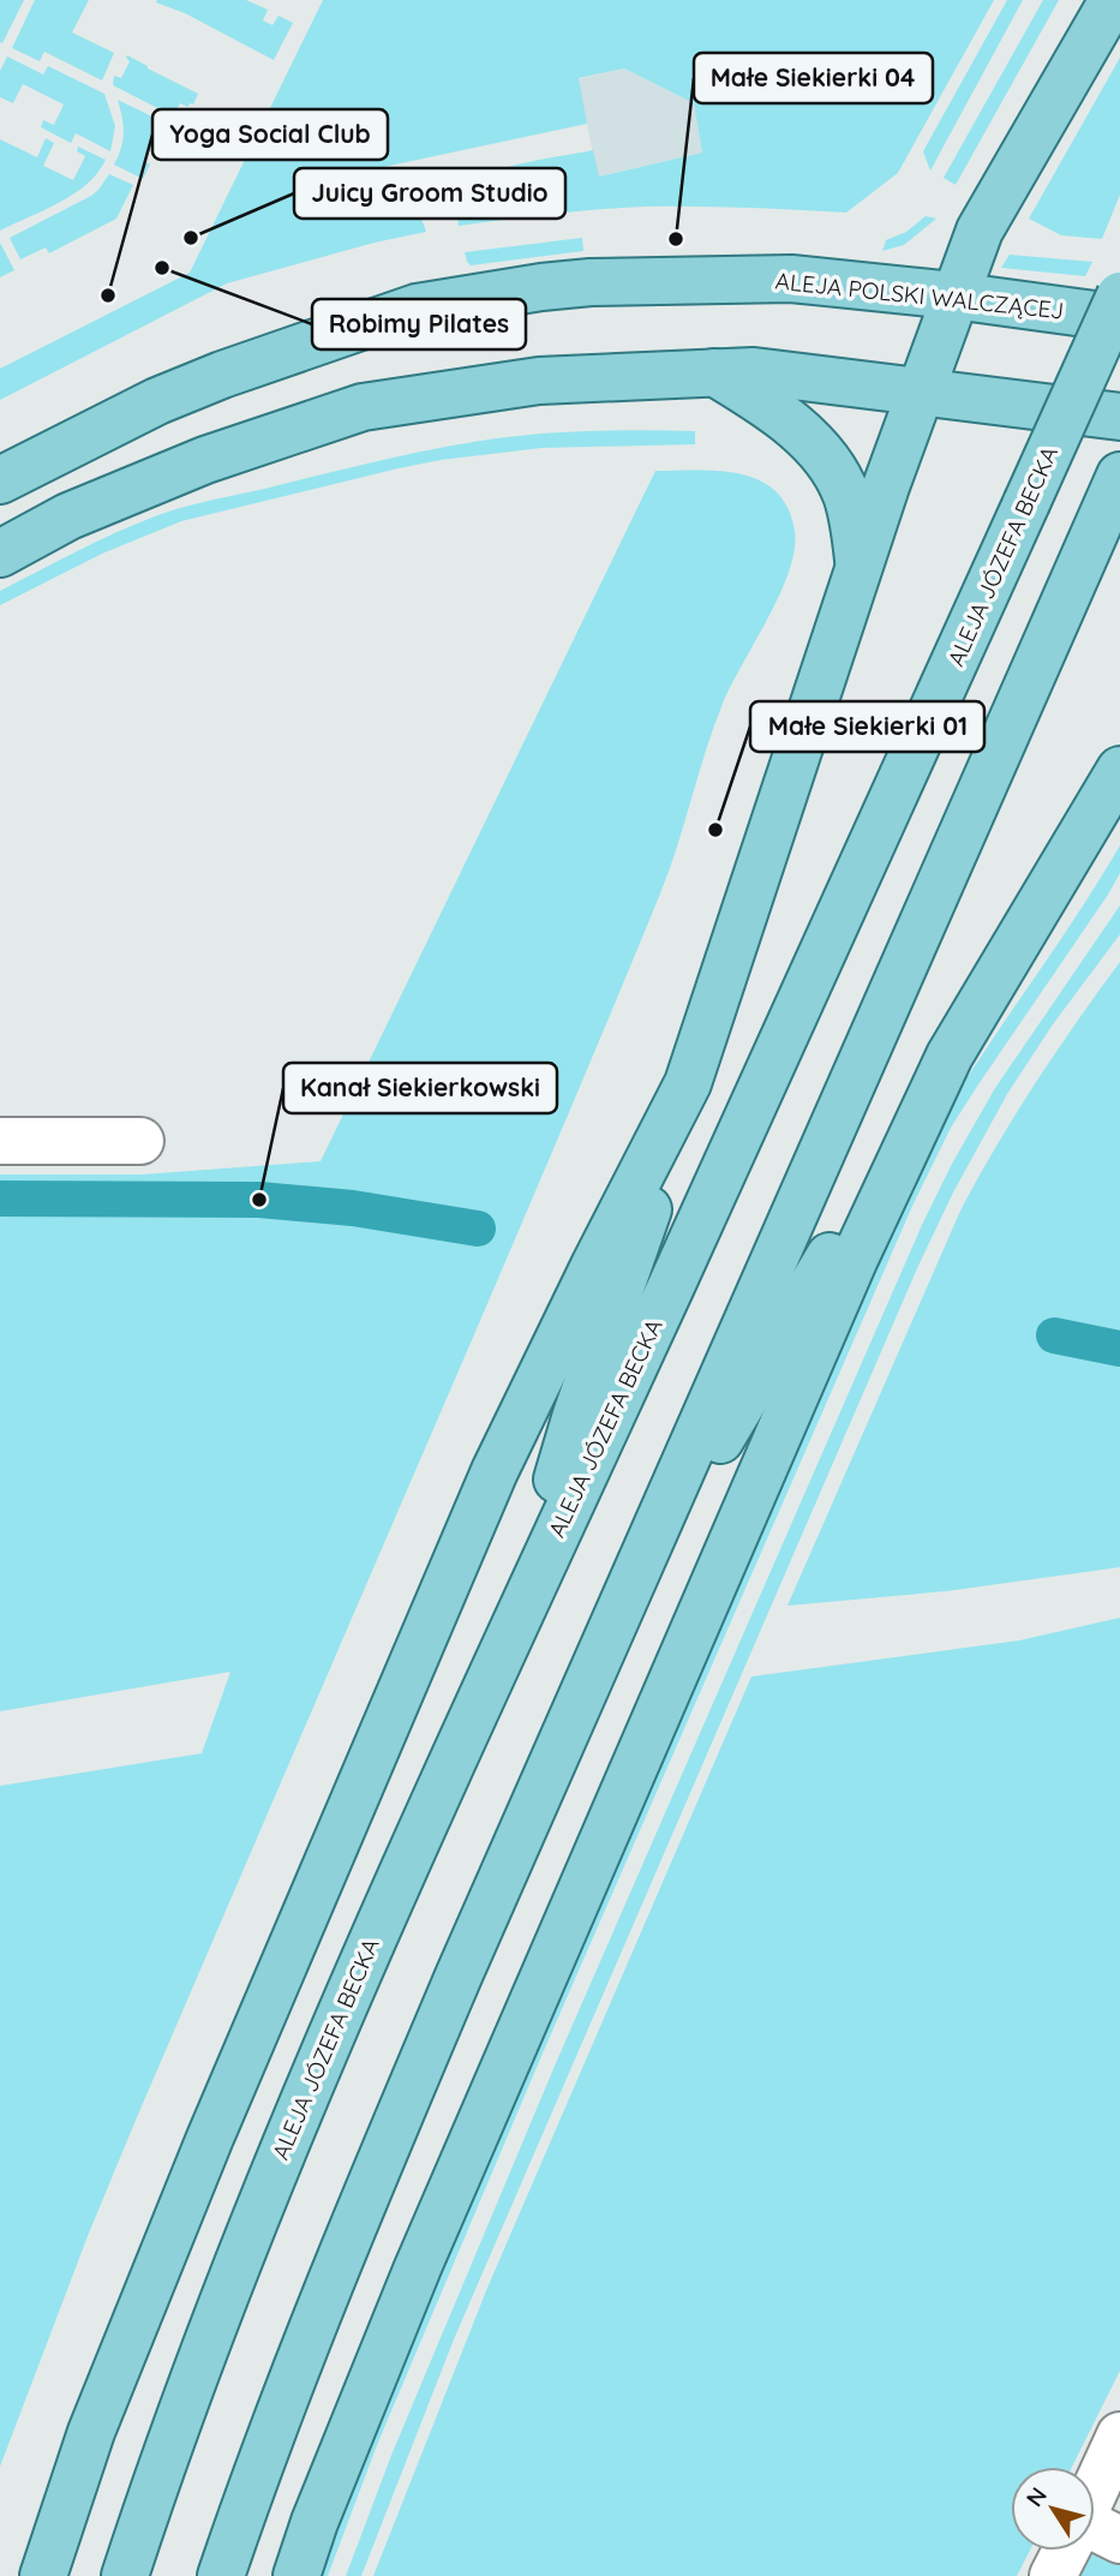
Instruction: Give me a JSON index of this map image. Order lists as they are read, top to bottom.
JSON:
{
  "streets": {
    "main road": ["ALEJA POLSKI WALCZĄCEJ", "ALEJA JÓZEFA BECKA"]
  },
  "places": [
    "Juicy Groom Studio",
    "Małe Siekierki 04",
    "Robimy Pilates",
    "Yoga Social Club",
    "Małe Siekierki 01",
    "Kanał Siekierkowski"
  ],
  "north": "top left"
}
